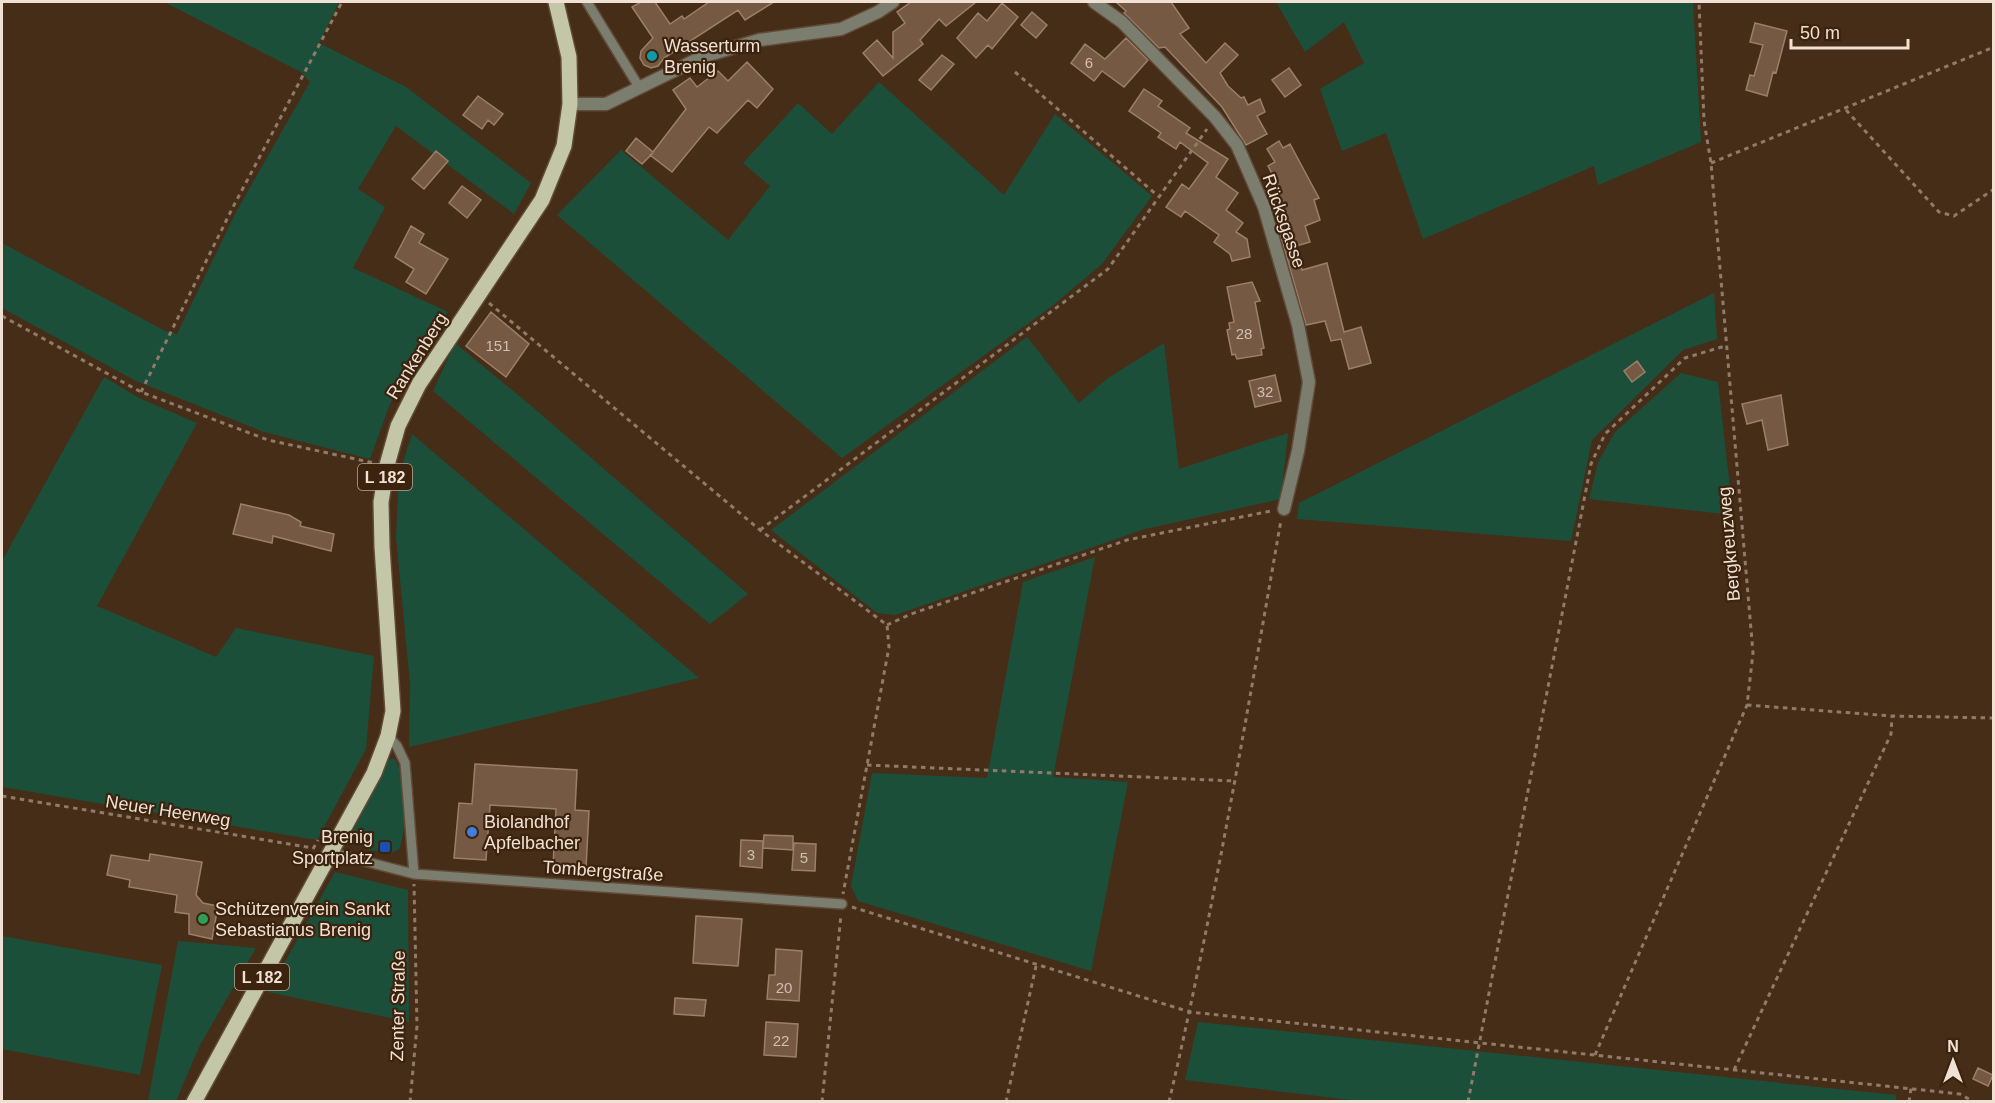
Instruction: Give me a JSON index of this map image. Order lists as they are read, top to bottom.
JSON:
{
  "streets": {
    "main road": ["Rankenberg", "L 182"],
    "street": ["Rücksgasse"],
    "lane": ["Tombergstraße"],
    "path": ["Bergkreuzweg", "Neuer Heerweg", "Zenter Straße"]
  },
  "crossings": [
    ["Rankenberg", "L 182"],
    ["Rankenberg", "Neuer Heerweg"],
    ["Rankenberg", "Tombergstraße"],
    ["L 182", "Neuer Heerweg"],
    ["L 182", "Tombergstraße"],
    ["Neuer Heerweg", "Tombergstraße"],
    ["Tombergstraße", "Zenter Straße"]
  ],
  "places": {
    "other": ["Wasserturm Brenig", "Biolandhof Apfelbacher", "Schützenverein Sankt Sebastianus Brenig"],
    "transit": ["Brenig Sportplatz"]
  },
  "house_numbers": [
    "6",
    "28",
    "151",
    "32",
    "3",
    "5",
    "20",
    "22"
  ],
  "scale_bar": "50 m",
  "north": "top"
}
